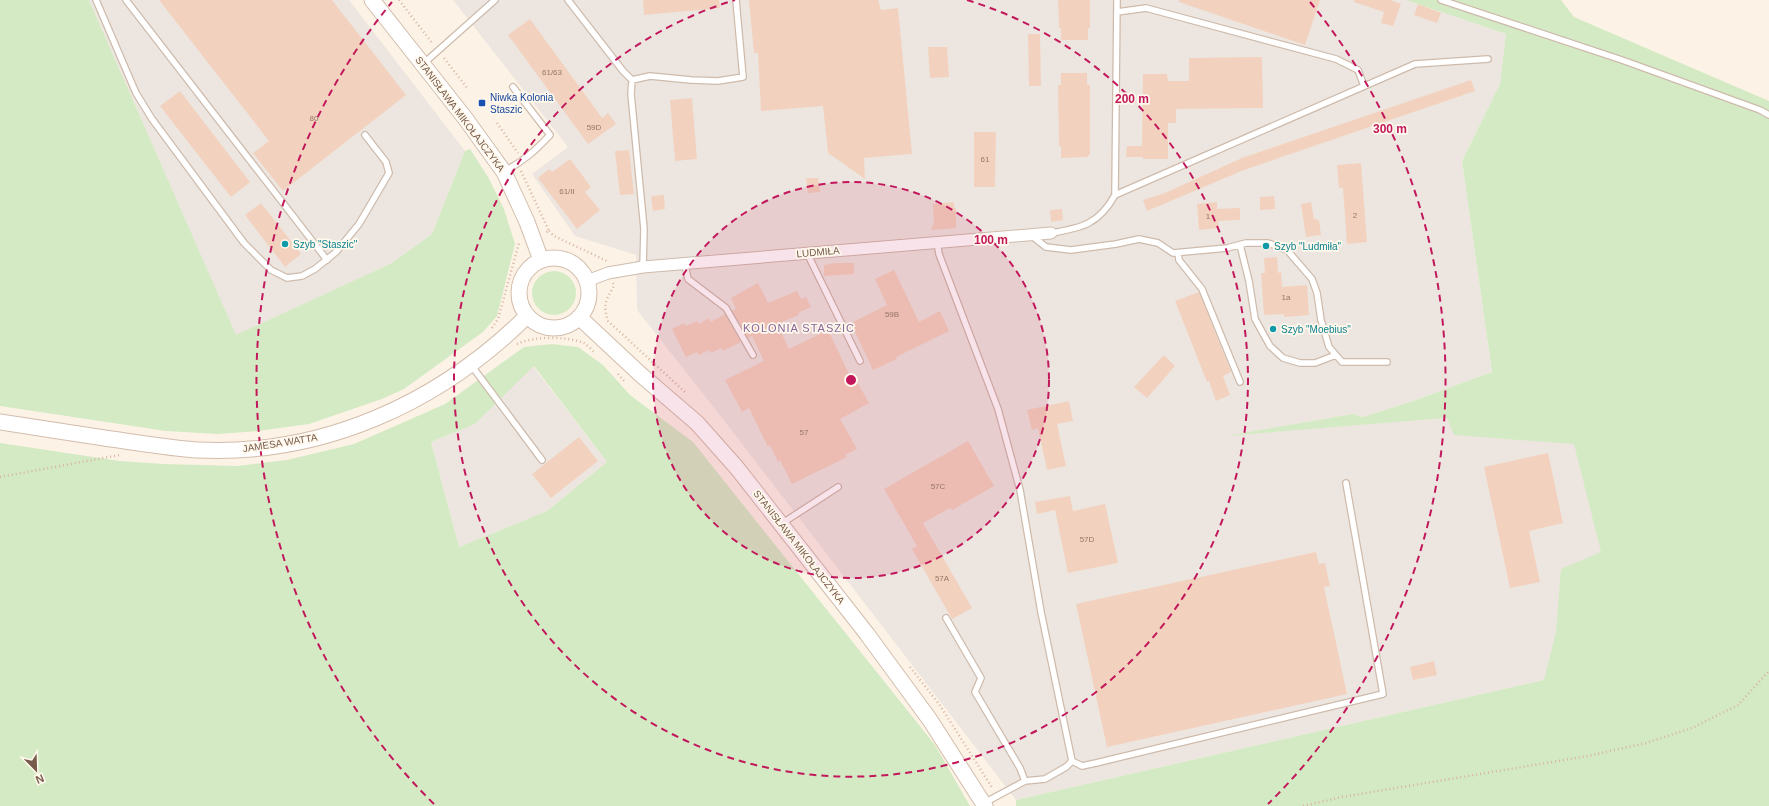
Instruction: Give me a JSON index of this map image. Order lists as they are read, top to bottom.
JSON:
{
  "streets": {
    "street": ["STANISŁAWA MIKOŁAJCZYKA", "LUDMIŁA", "JAMESA WATTA"]
  },
  "crossings": [
    ["STANISŁAWA MIKOŁAJCZYKA", "LUDMIŁA"],
    ["STANISŁAWA MIKOŁAJCZYKA", "JAMESA WATTA"],
    ["LUDMIŁA", "JAMESA WATTA"]
  ],
  "districts": ["KOLONIA STASZIC"],
  "places": {
    "transit": ["Niwka Kolonia Staszic"],
    "other": ["Szyb \"Staszic\"", "Szyb \"Ludmiła\"", "Szyb \"Moebius\""]
  },
  "house_numbers": [
    "61/63",
    "80",
    "59D",
    "61",
    "61/II",
    "2",
    "1",
    "1a",
    "59B",
    "57",
    "57C",
    "57D",
    "57A"
  ],
  "north": "bottom right",
  "rings": ["200 m", "300 m", "100 m"]
}
